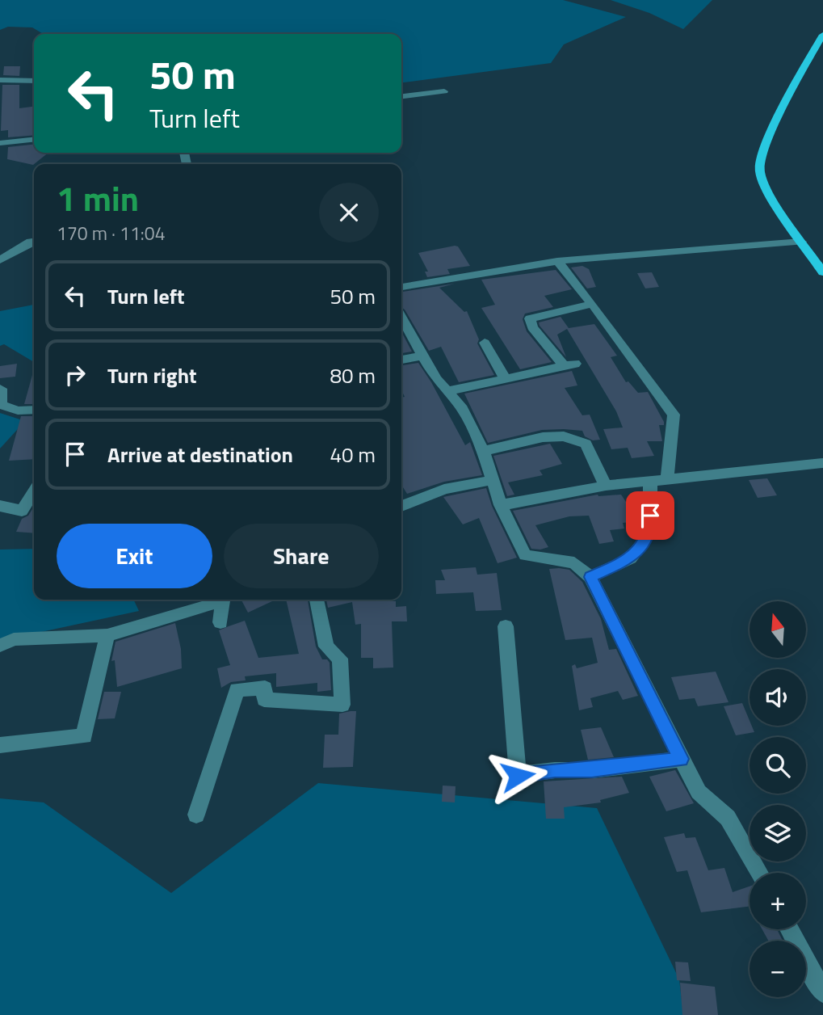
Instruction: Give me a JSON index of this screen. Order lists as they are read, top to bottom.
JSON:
{
  "north": "top",
  "page": {
    "turn": ["50 m", "Turn left"],
    "heading": ["1 min", "170 m · 11:04"],
    "list": [
      {
        "name": "Turn left",
        "value": "50 m"
      },
      {
        "name": "Turn right",
        "value": "80 m"
      },
      {
        "name": "Arrive at destination",
        "value": "40 m"
      }
    ],
    "buttons": ["Exit", "Share"],
    "map_buttons": ["+", "−"]
  }
}
